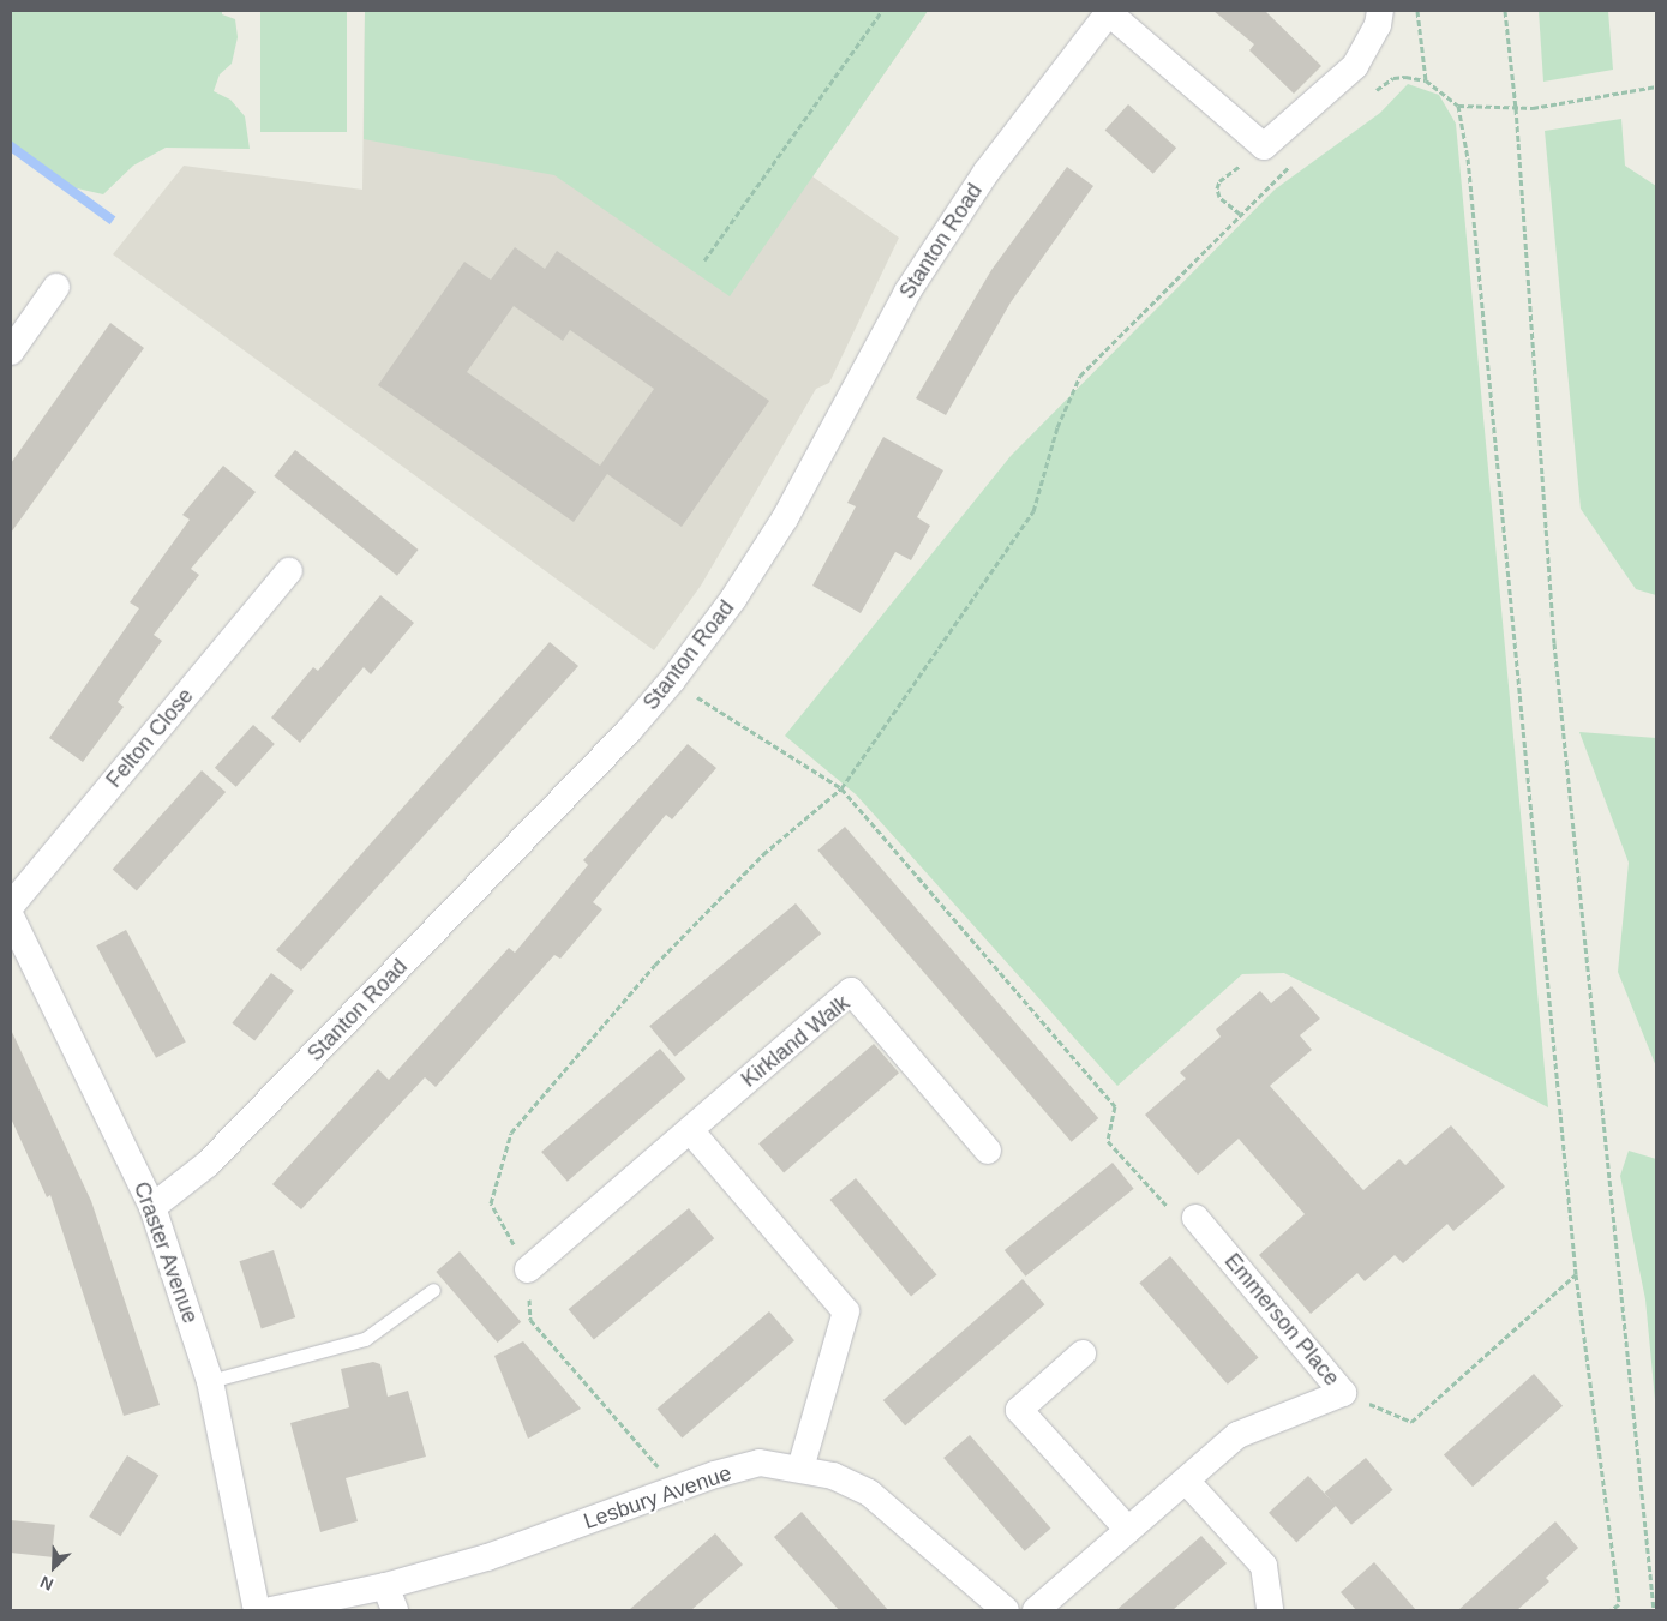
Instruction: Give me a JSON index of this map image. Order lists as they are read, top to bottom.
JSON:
{
  "streets": {
    "street": [
      "Stanton Road",
      "Felton Close",
      "Kirkland Walk",
      "Craster Avenue",
      "Emmerson Place",
      "Lesbury Avenue"
    ]
  },
  "crossings": [
    ["Stanton Road", "Craster Avenue"]
  ],
  "north": "bottom left"
}
